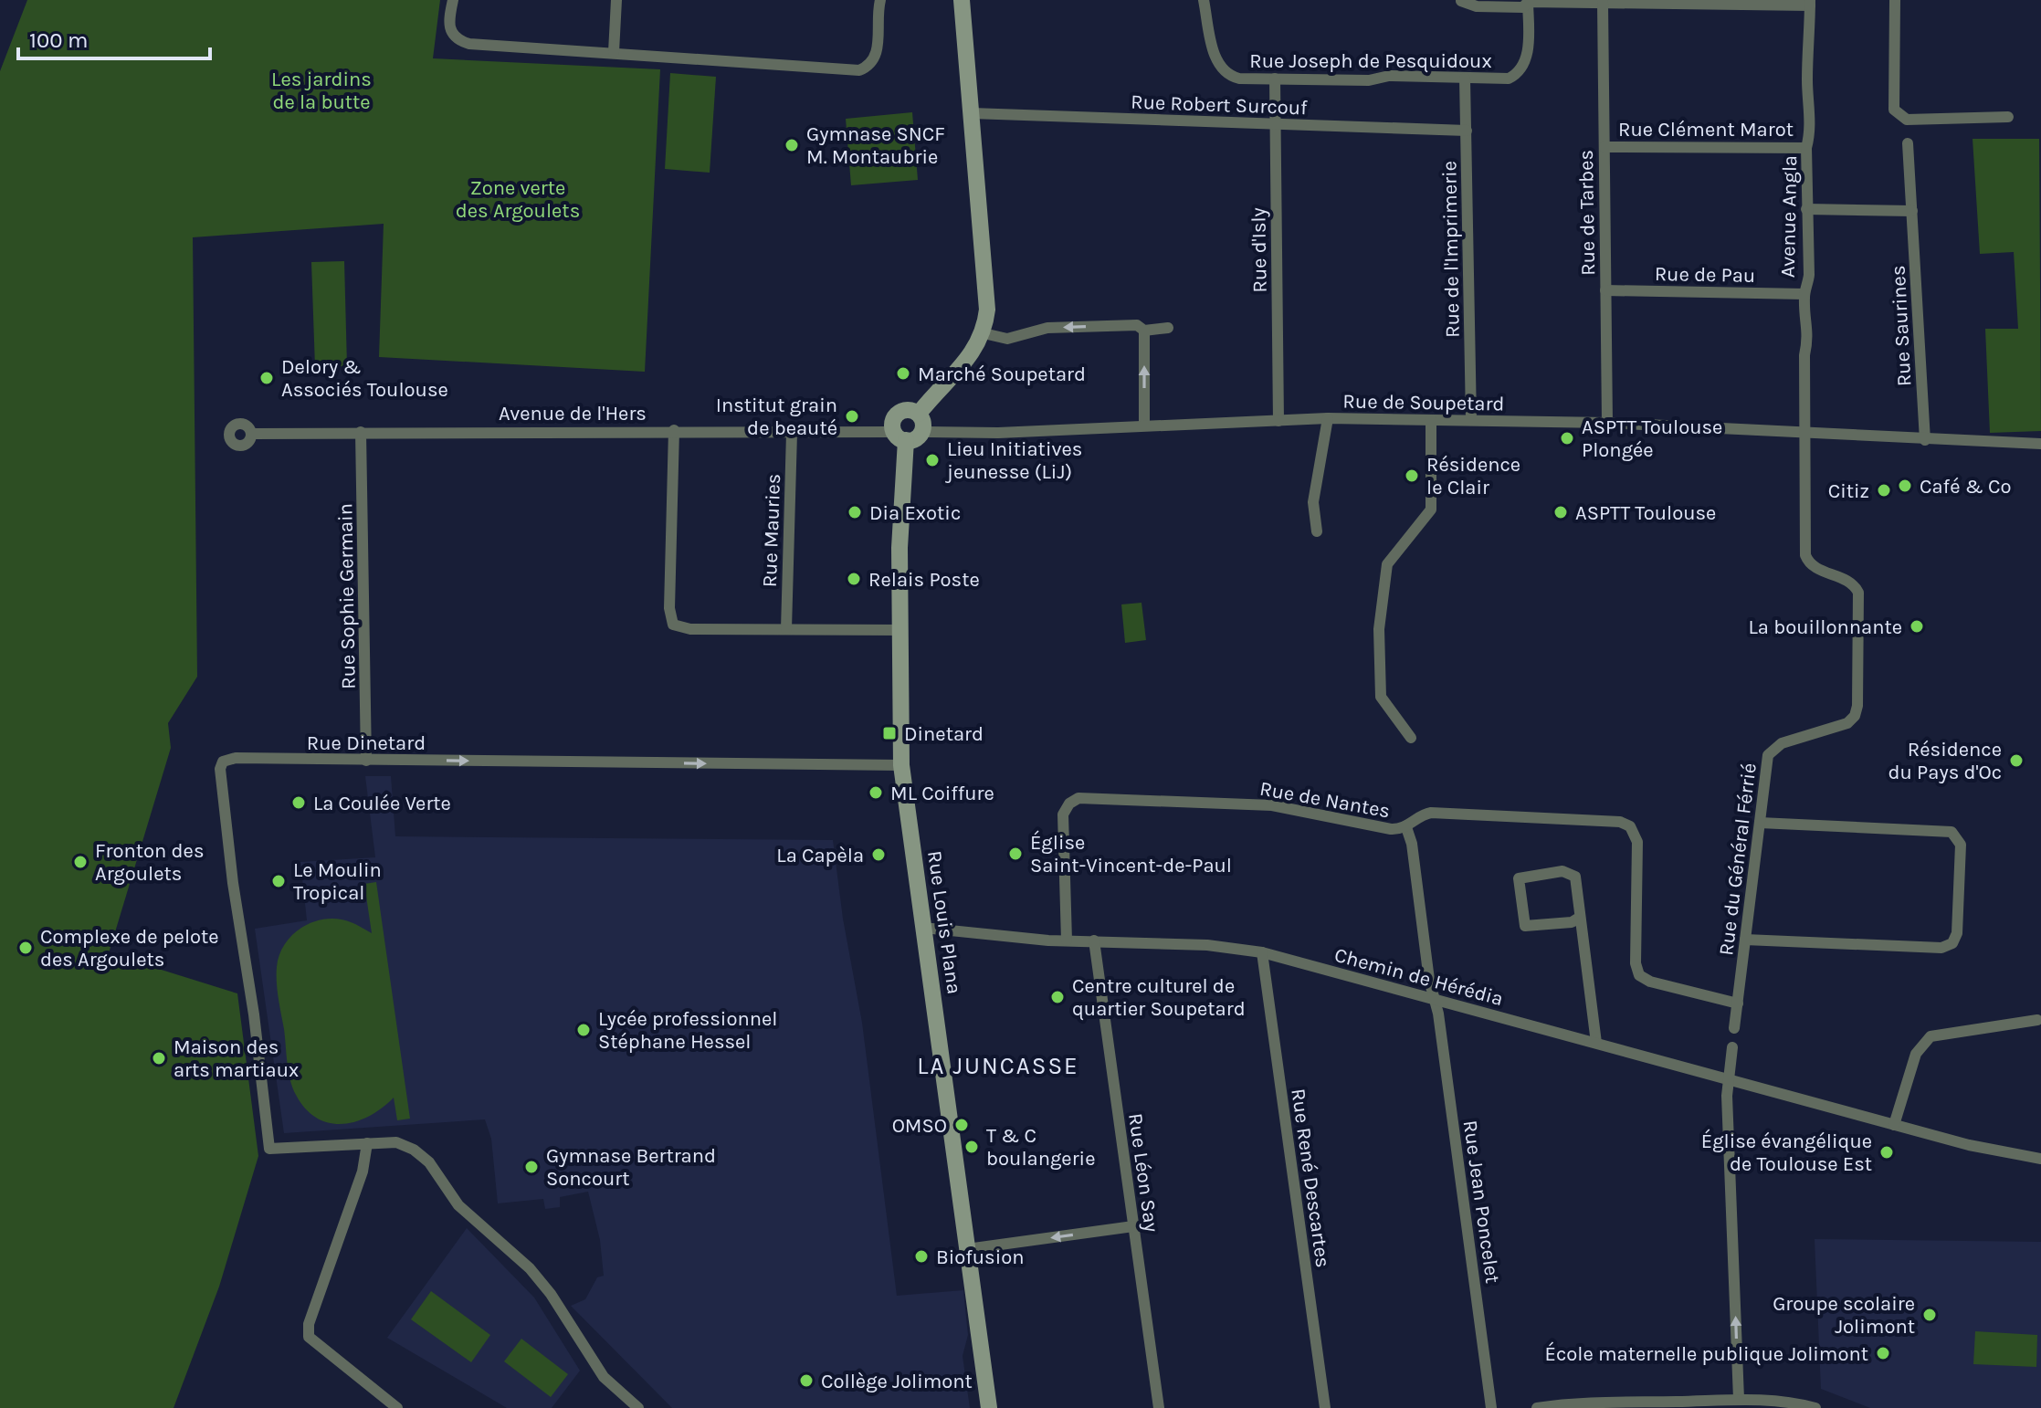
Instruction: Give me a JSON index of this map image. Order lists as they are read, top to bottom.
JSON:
{
  "streets": {
    "street": [
      "Rue Joseph de Pesquidoux",
      "Rue Robert Surcouf",
      "Rue Clément Marot",
      "Rue de Tarbes",
      "Avenue Angla",
      "Rue de l'Imprimerie",
      "Rue d'Isly",
      "Rue de Pau",
      "Rue Saurines",
      "Rue de Soupetard",
      "Avenue de l'Hers",
      "Rue Mauries",
      "Rue Sophie Germain",
      "Rue Dinetard",
      "Rue de Nantes",
      "Rue du Général Férrié",
      "Rue Louis Plana",
      "Chemin de Hérédia",
      "Rue Léon Say",
      "Rue René Descartes",
      "Rue Jean Poncelet"
    ]
  },
  "crossings": [
    ["Rue Joseph de Pesquidoux", "Rue de l'Imprimerie"],
    ["Rue Joseph de Pesquidoux", "Rue d'Isly"],
    ["Rue Robert Surcouf", "Rue de l'Imprimerie"],
    ["Rue Robert Surcouf", "Rue d'Isly"],
    ["Rue Clément Marot", "Rue de Tarbes"],
    ["Rue Clément Marot", "Avenue Angla"],
    ["Rue de Tarbes", "Rue de Pau"],
    ["Rue de Tarbes", "Rue de Soupetard"],
    ["Avenue Angla", "Rue de Pau"],
    ["Avenue Angla", "Rue de Soupetard"],
    ["Avenue Angla", "Rue du Général Férrié"],
    ["Rue de l'Imprimerie", "Rue de Soupetard"],
    ["Rue d'Isly", "Rue de Soupetard"],
    ["Rue Saurines", "Rue de Soupetard"],
    ["Rue de Soupetard", "Avenue de l'Hers"],
    ["Rue de Soupetard", "Rue du Général Férrié"],
    ["Rue de Soupetard", "Rue Louis Plana"],
    ["Avenue de l'Hers", "Rue Mauries"],
    ["Avenue de l'Hers", "Rue Sophie Germain"],
    ["Avenue de l'Hers", "Rue Louis Plana"],
    ["Rue Sophie Germain", "Rue Dinetard"],
    ["Rue Dinetard", "Rue Louis Plana"],
    ["Rue de Nantes", "Rue du Général Férrié"],
    ["Rue de Nantes", "Chemin de Hérédia"],
    ["Rue de Nantes", "Rue Jean Poncelet"],
    ["Rue Louis Plana", "Chemin de Hérédia"],
    ["Chemin de Hérédia", "Rue Léon Say"],
    ["Chemin de Hérédia", "Rue René Descartes"],
    ["Chemin de Hérédia", "Rue Jean Poncelet"]
  ],
  "one_way": ["Rue Dinetard"],
  "districts": ["LA JUNCASSE"],
  "parks": ["Les jardins de la butte", "Zone verte des Argoulets"],
  "places": {
    "other": [
      "Gymnase SNCF M. Montaubrie",
      "Marché Soupetard",
      "Delory & Associés Toulouse",
      "Institut grain de beauté",
      "ASPTT Toulouse Plongée",
      "Lieu Initiatives jeunesse (LiJ)",
      "Résidence le Clair",
      "Café & Co",
      "Citiz",
      "Dia Exotic",
      "ASPTT Toulouse",
      "Relais Poste",
      "La bouillonnante",
      "Résidence du Pays d'Oc",
      "ML Coiffure",
      "La Coulée Verte",
      "Église Saint-Vincent-de-Paul",
      "La Capèla",
      "Fronton des Argoulets",
      "Le Moulin Tropical",
      "Complexe de pelote des Argoulets",
      "Centre culturel de quartier Soupetard",
      "Lycée professionnel Stéphane Hessel",
      "Maison des arts martiaux",
      "OMSO",
      "T & C boulangerie",
      "Église évangélique de Toulouse Est",
      "Gymnase Bertrand Soncourt",
      "Biofusion",
      "Groupe scolaire Jolimont",
      "École maternelle publique Jolimont",
      "Collège Jolimont"
    ],
    "transit": ["Dinetard"]
  },
  "scale_bar": "100 m"
}
